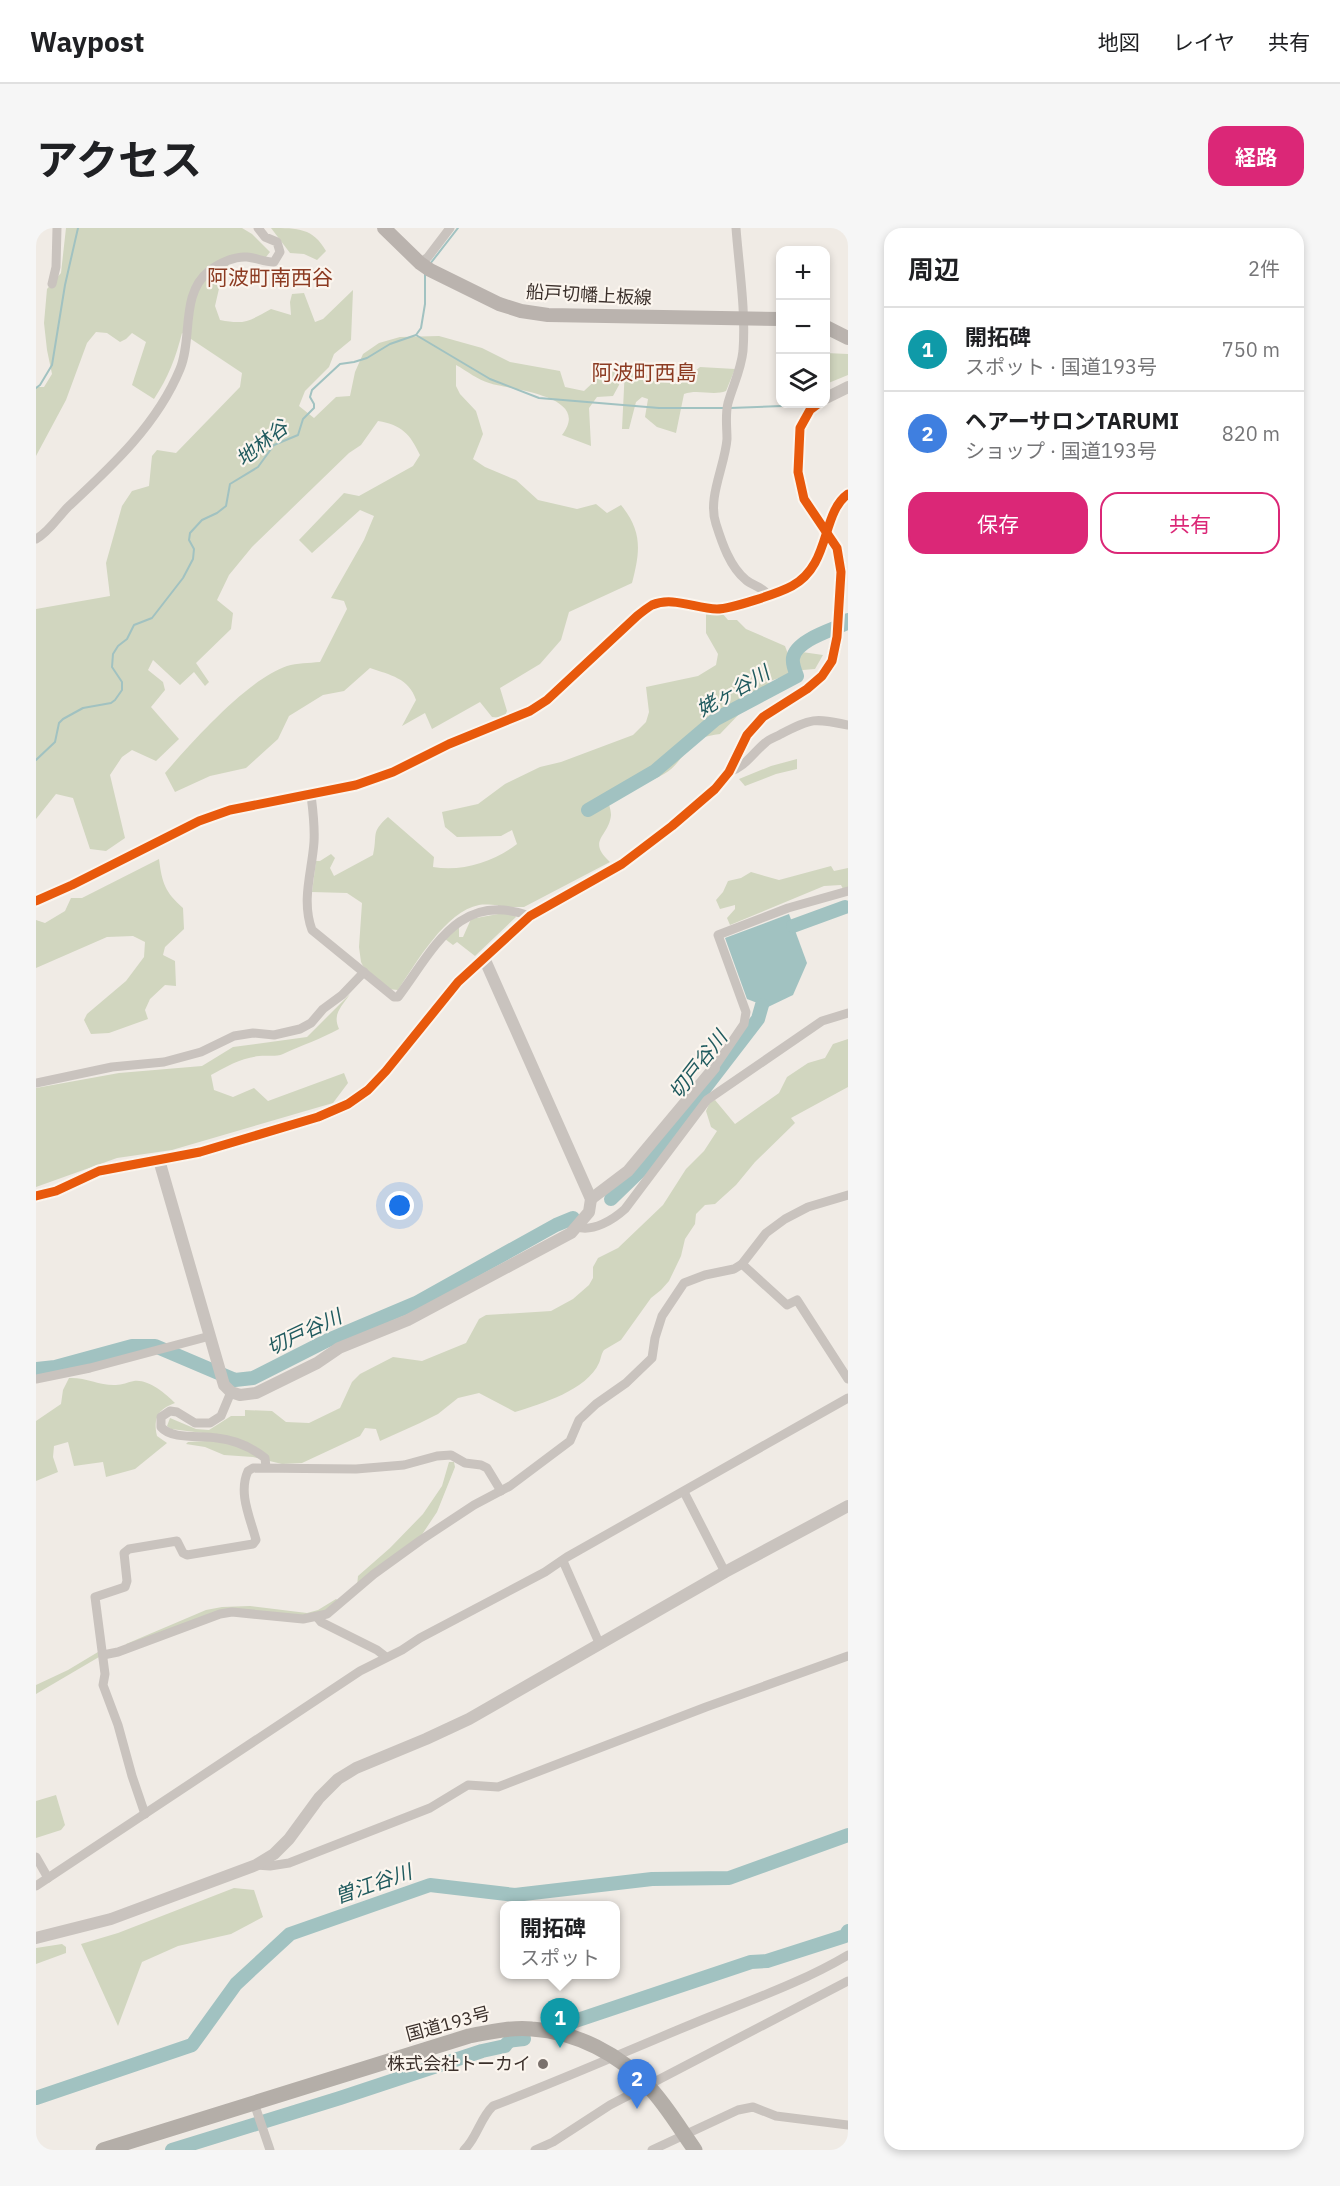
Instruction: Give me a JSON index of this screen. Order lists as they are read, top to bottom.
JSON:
{
  "streets": {
    "highway": ["国道193号"],
    "main road": ["船戸切幡上板線"]
  },
  "districts": ["阿波町南西谷", "阿波町西島"],
  "water": [
    "地林谷",
    "姥ヶ谷川",
    "切戸谷川",
    "曽江谷川"
  ],
  "places": ["株式会社トーカイ"],
  "page": {
    "header": "Waypost",
    "nav": ["地図", "レイヤ", "共有"],
    "title": "アクセス",
    "buttons": [
      "経路",
      ["保存", "共有"]
    ],
    "heading": ["周辺", "2件"],
    "map_buttons": ["+", "−"],
    "list": [
      {
        "mark": "1",
        "name": "開拓碑",
        "note": "スポット · 国道193号",
        "value": "750 m"
      },
      {
        "mark": "2",
        "name": "ヘアーサロンTARUMI",
        "note": "ショップ · 国道193号",
        "value": "820 m"
      }
    ],
    "popup": ["開拓碑", "スポット"],
    "pins": ["1", "2"]
  }
}
